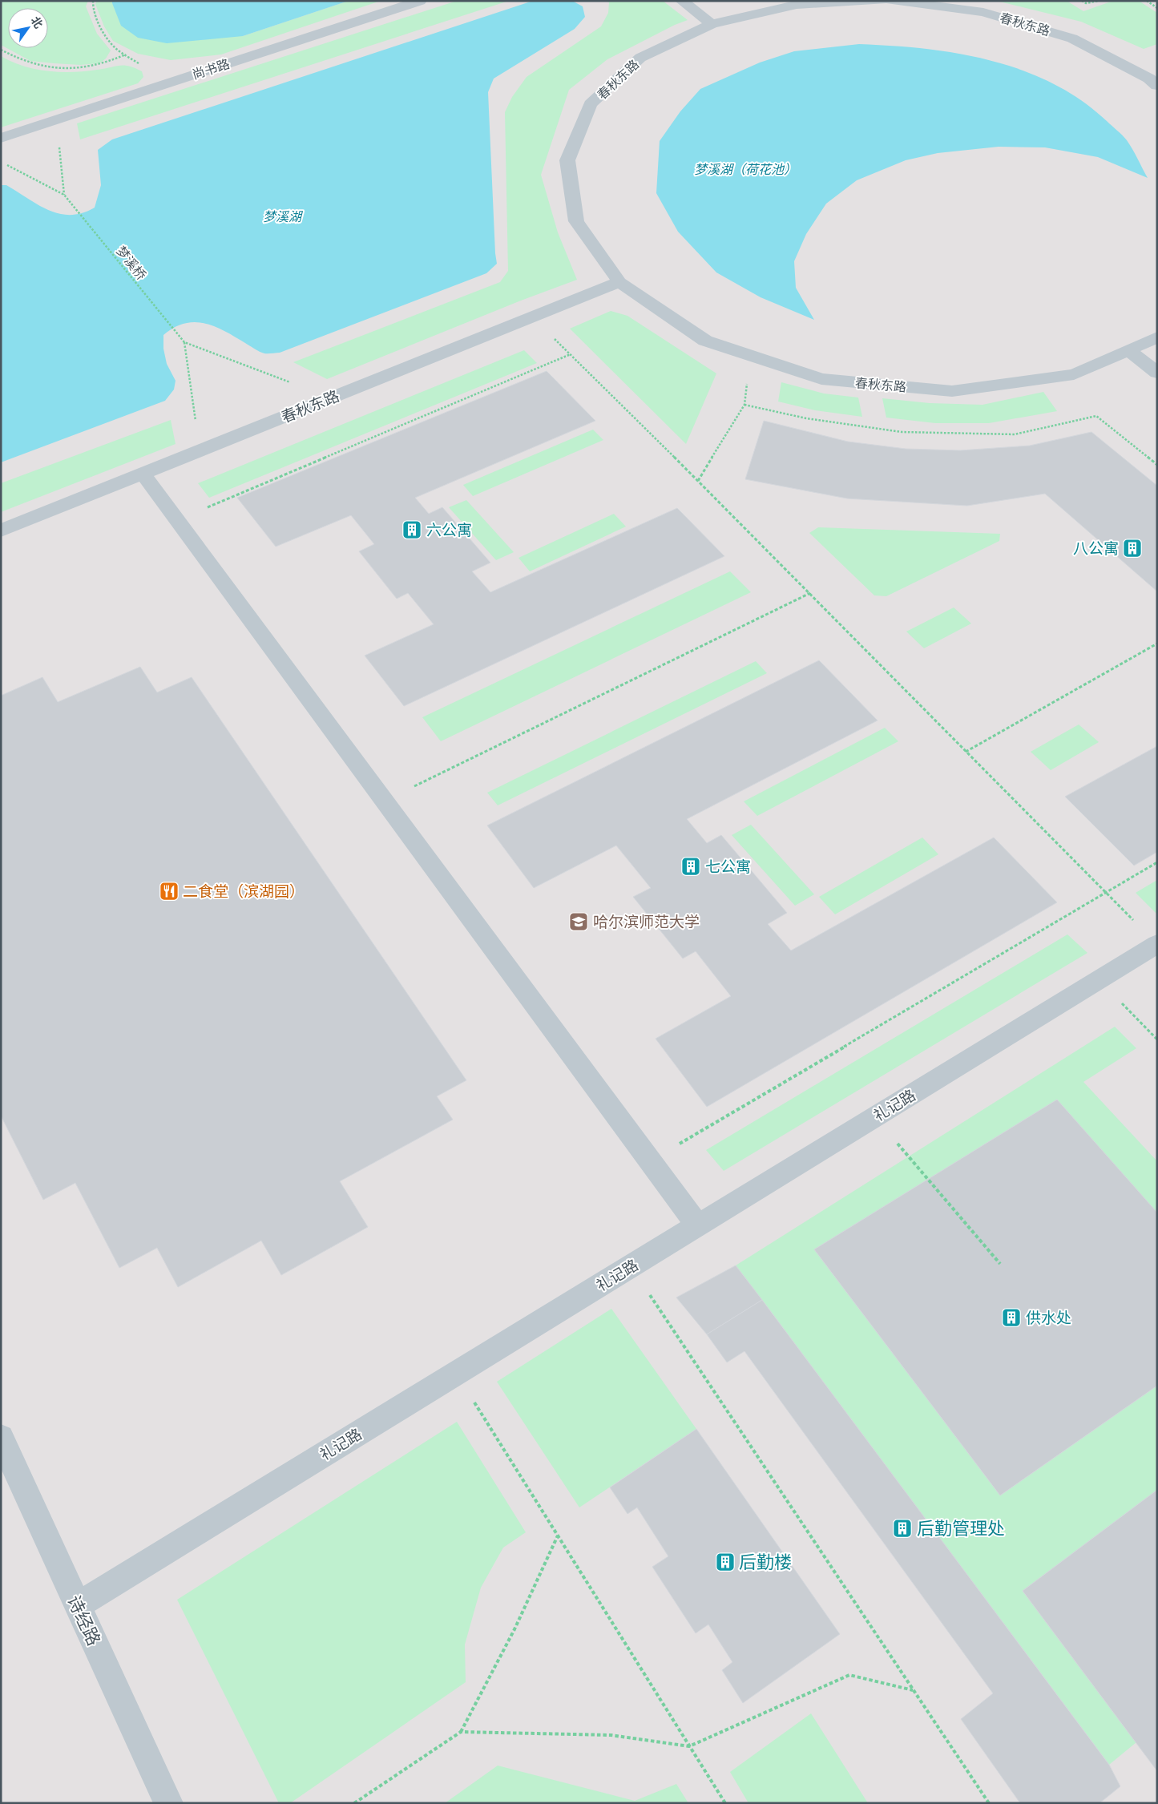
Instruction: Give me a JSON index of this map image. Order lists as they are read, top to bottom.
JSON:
{
  "streets": {
    "lane": [
      "春秋东路",
      "尚书路",
      "礼记路",
      "诗经路"
    ],
    "path": ["梦溪桥"]
  },
  "crossings": [
    ["礼记路", "诗经路"]
  ],
  "water": ["梦溪湖（荷花池）", "梦溪湖"],
  "places": {
    "building": [
      "六公寓",
      "八公寓",
      "七公寓",
      "供水处",
      "后勤管理处",
      "后勤楼"
    ],
    "restaurant": ["二食堂（滨湖园）"],
    "school or university": ["哈尔滨师范大学"]
  },
  "north": "top right"
}
